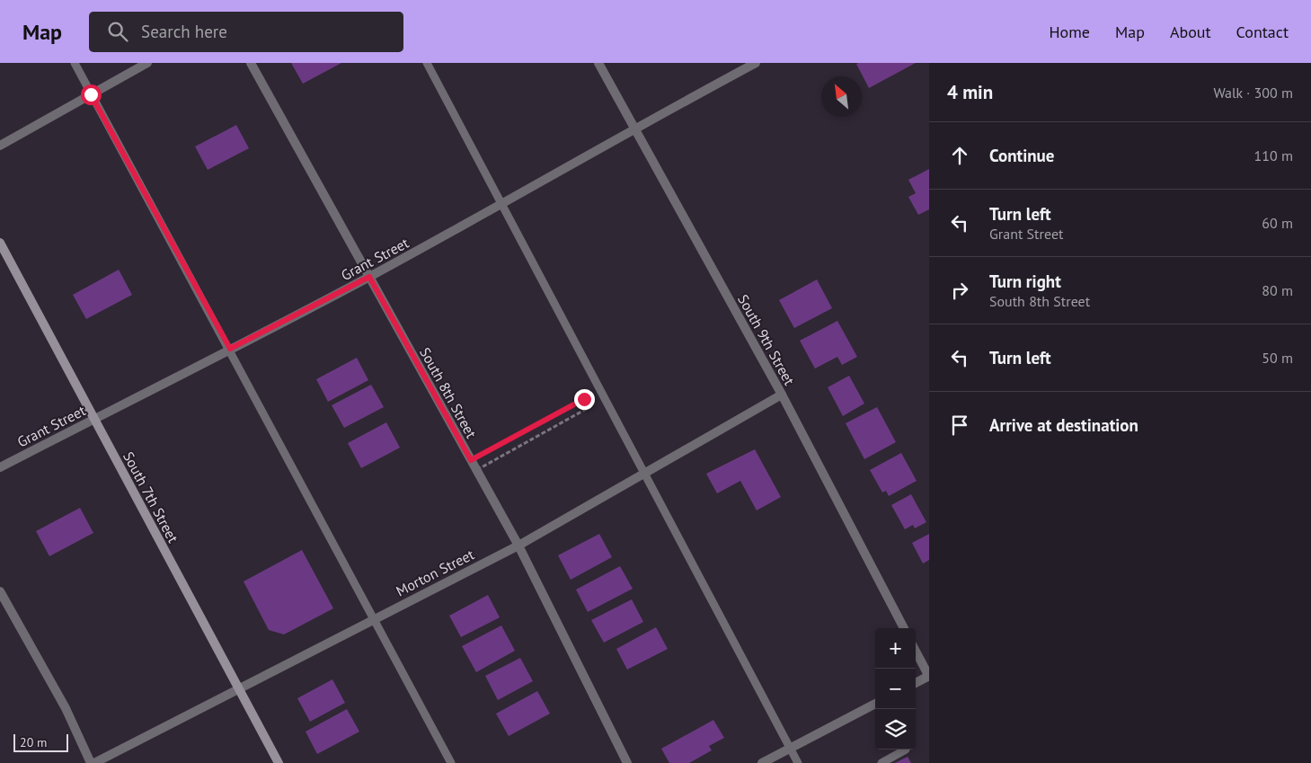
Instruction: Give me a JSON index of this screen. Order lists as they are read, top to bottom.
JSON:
{
  "streets": {
    "main road": ["South 7th Street"],
    "street": [
      "Grant Street",
      "South 9th Street",
      "South 8th Street",
      "Morton Street"
    ]
  },
  "crossings": [
    ["Grant Street", "South 9th Street"],
    ["Grant Street", "South 8th Street"],
    ["Grant Street", "South 7th Street"],
    ["South 9th Street", "Morton Street"],
    ["South 8th Street", "Morton Street"],
    ["South 7th Street", "Morton Street"]
  ],
  "scale_bar": "20 m",
  "north": "top left",
  "page": {
    "header": "Map",
    "search": "Search here",
    "nav": [
      "Home",
      "Map",
      "About",
      "Contact"
    ],
    "heading": ["4 min", "Walk · 300 m"],
    "list": [
      ["Continue", "110 m"],
      ["Turn left", "Grant Street", "60 m"],
      ["Turn right", "South 8th Street", "80 m"],
      ["Turn left", "50 m"],
      "Arrive at destination"
    ],
    "map_buttons": ["+", "−"],
    "scale": "20 m"
  }
}
